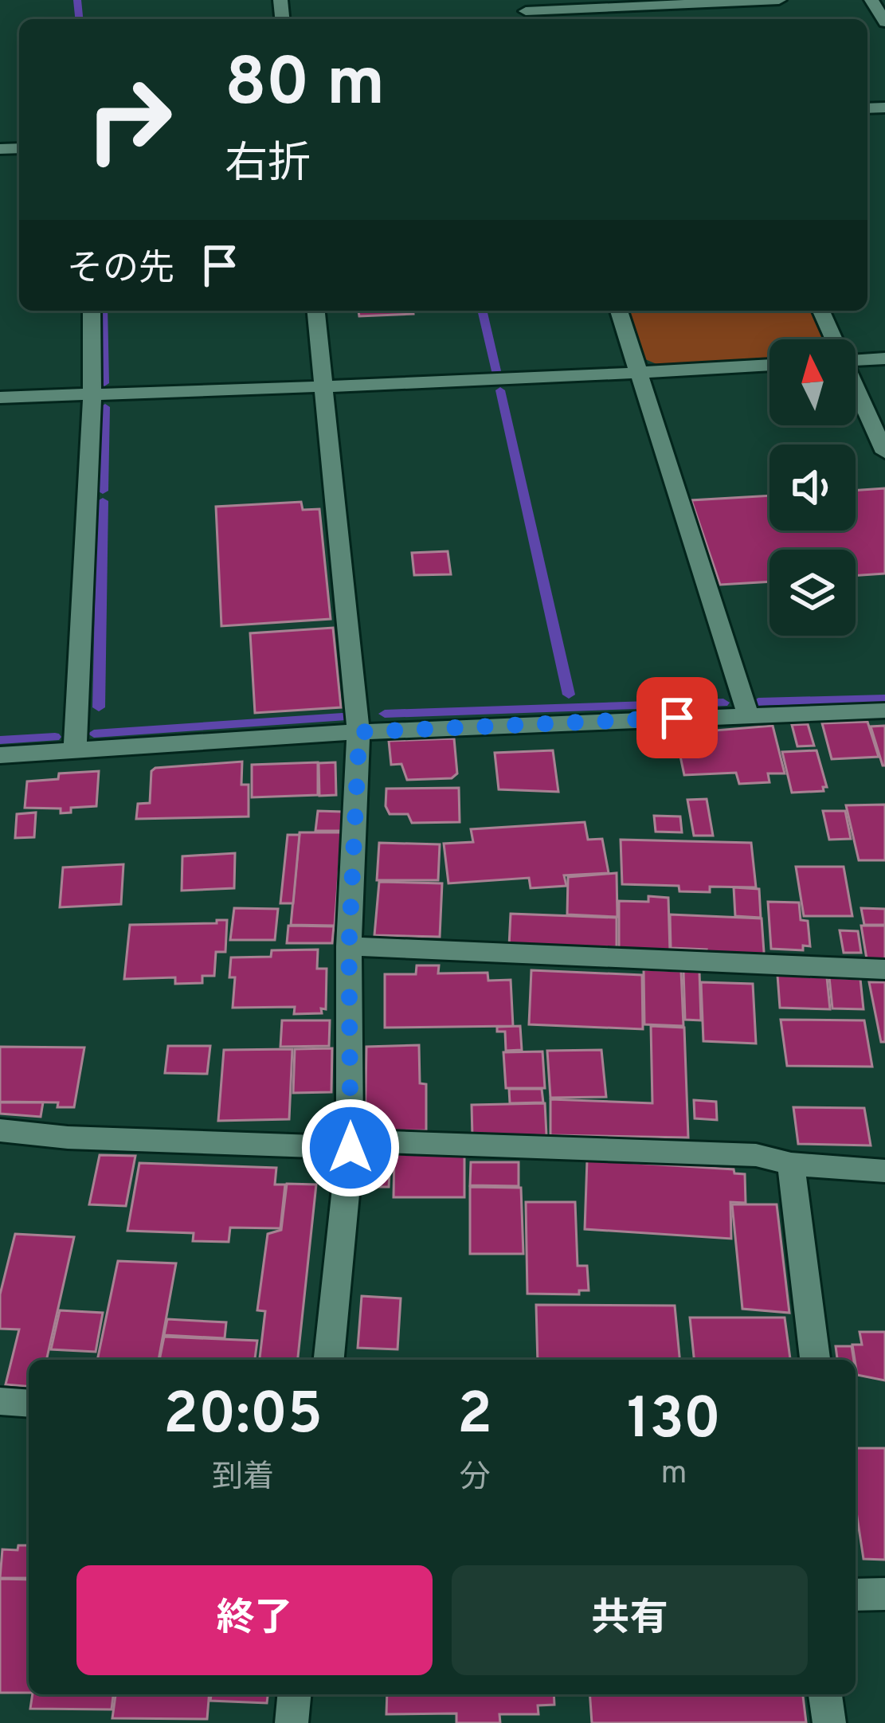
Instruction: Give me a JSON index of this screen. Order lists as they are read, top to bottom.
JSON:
{
  "north": "top",
  "page": {
    "turn": ["80 m", "右折"],
    "then": "その先",
    "eta": [
      "20:05",
      "到着",
      "2",
      "分",
      "130",
      "m"
    ],
    "buttons": ["終了", "共有"]
  }
}
